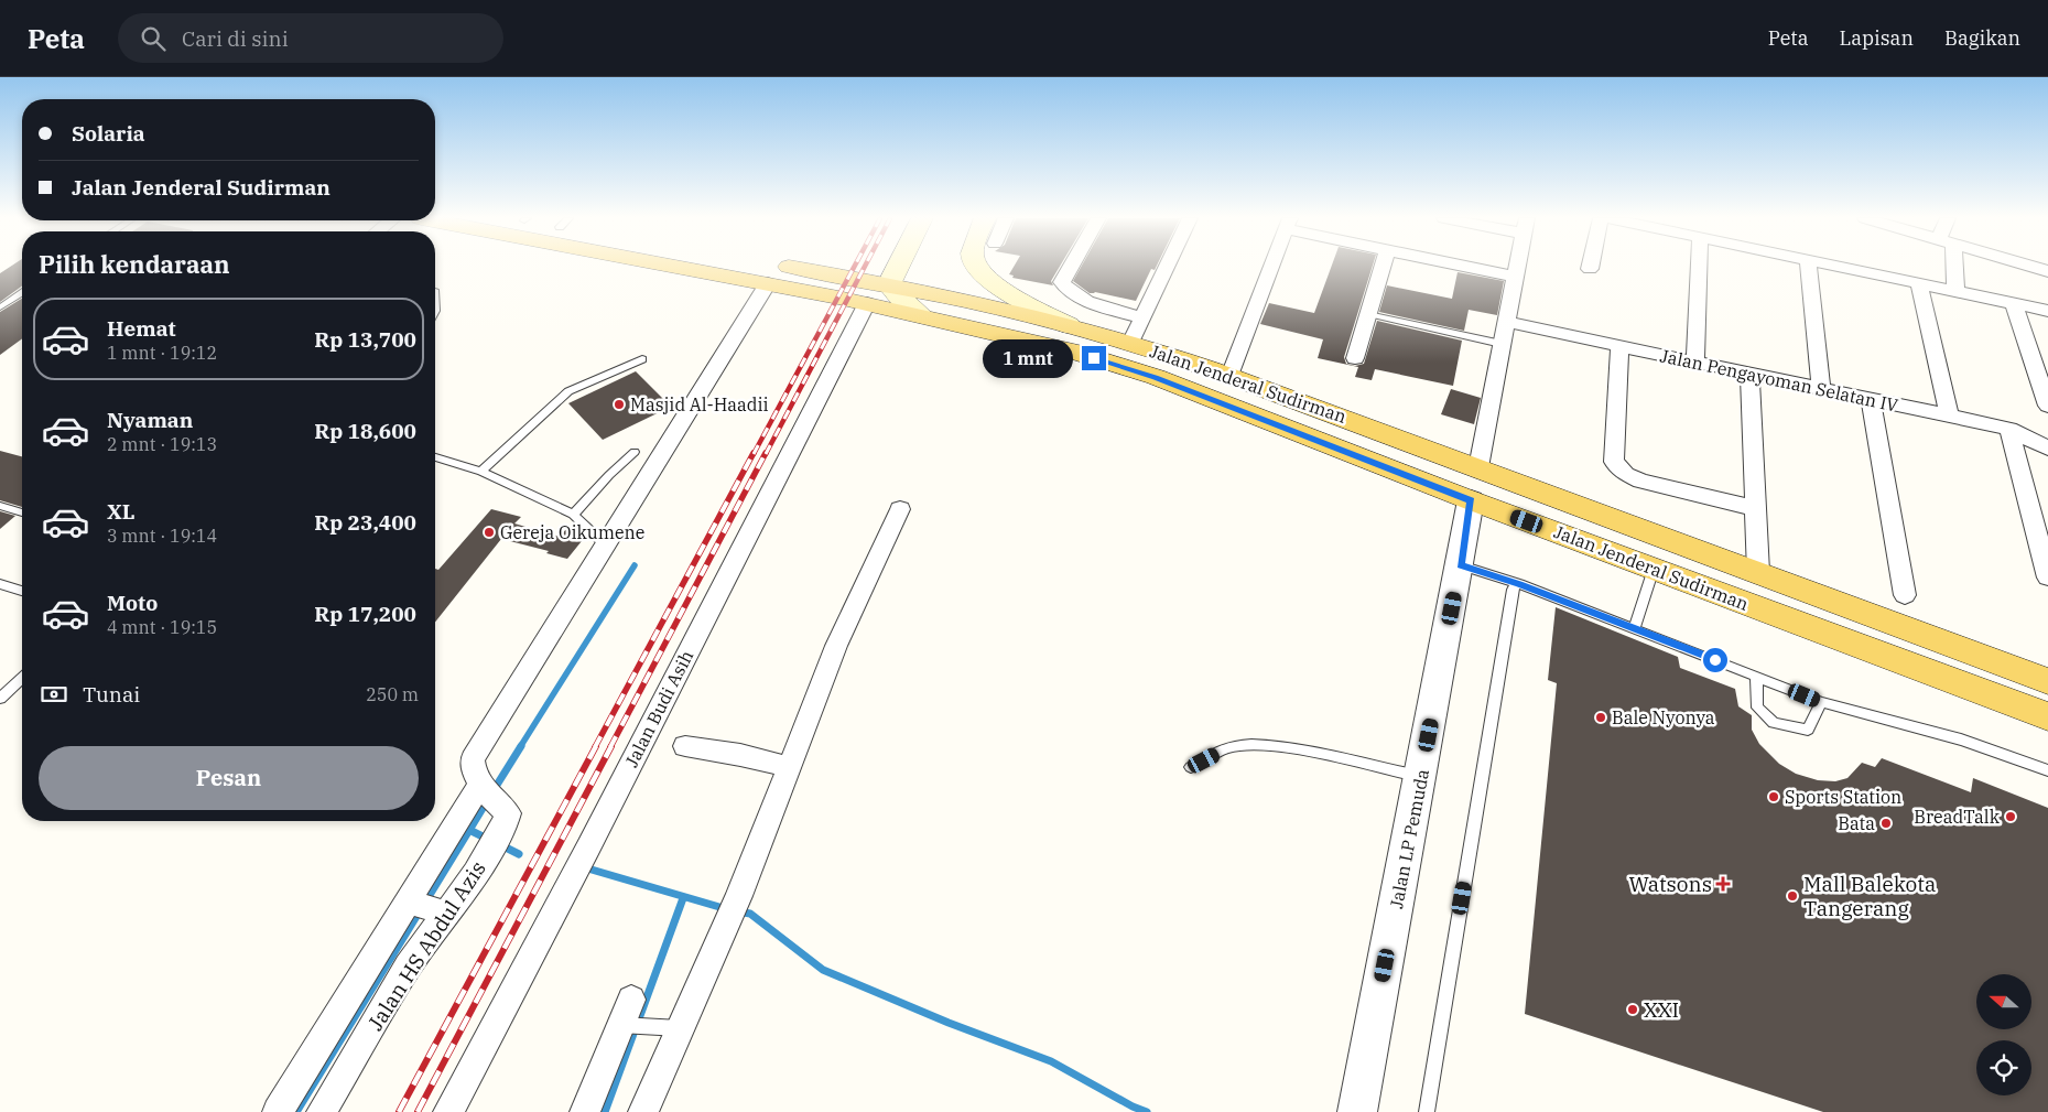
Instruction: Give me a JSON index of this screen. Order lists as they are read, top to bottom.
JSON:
{
  "streets": {
    "main road": ["Jalan Jenderal Sudirman"],
    "street": [
      "Jalan Pengayoman Selatan IV",
      "Jalan Budi Asih",
      "Jalan LP Pemuda",
      "Jalan HS Abdul Azis"
    ]
  },
  "crossings": [
    ["Jalan Jenderal Sudirman", "Jalan Budi Asih"],
    ["Jalan Jenderal Sudirman", "Jalan LP Pemuda"]
  ],
  "places": {
    "other": [
      "Masjid Al-Haadii",
      "Gereja Oikumene",
      "Bale Nyonya",
      "Sports Station",
      "BreadTalk",
      "Bata",
      "Mall Balekota Tangerang",
      "XXI"
    ],
    "health": ["Watsons"]
  },
  "north": "left",
  "page": {
    "header": "Peta",
    "search": "Cari di sini",
    "nav": ["Peta", "Lapisan", "Bagikan"],
    "banner": ["Solaria", "Jalan Jenderal Sudirman"],
    "heading": "Pilih kendaraan",
    "list": [
      {
        "name": "Hemat",
        "note": "1 mnt · 19:12",
        "value": "Rp 13,700"
      },
      {
        "name": "Nyaman",
        "note": "2 mnt · 19:13",
        "value": "Rp 18,600"
      },
      {
        "name": "XL",
        "note": "3 mnt · 19:14",
        "value": "Rp 23,400"
      },
      {
        "name": "Moto",
        "note": "4 mnt · 19:15",
        "value": "Rp 17,200"
      }
    ],
    "bubble": "1 mnt",
    "pay": ["Tunai", "250 m"],
    "buttons": "Pesan"
  }
}
